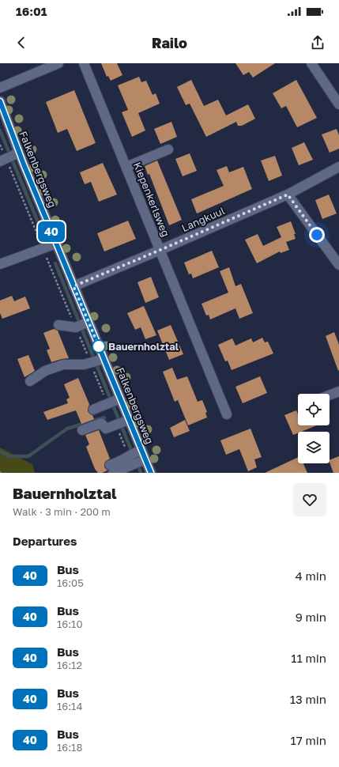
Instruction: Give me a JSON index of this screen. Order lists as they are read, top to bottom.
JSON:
{
  "streets": {
    "street": ["Falkenbergsweg", "Kiepenkerlsweg", "Langkuul"]
  },
  "crossings": [
    ["Falkenbergsweg", "Langkuul"],
    ["Kiepenkerlsweg", "Langkuul"]
  ],
  "places": ["Bauernholztal"],
  "lines": ["bus line 40"],
  "page": {
    "status": "16:01",
    "header": "Railo",
    "on_map": "40",
    "heading": [
      ["Bauernholztal", "Walk · 3 min · 200 m"],
      "Departures"
    ],
    "list": [
      {
        "mark": "40",
        "name": "Bus",
        "note": "16:05",
        "value": "4 min"
      },
      {
        "mark": "40",
        "name": "Bus",
        "note": "16:10",
        "value": "9 min"
      },
      {
        "mark": "40",
        "name": "Bus",
        "note": "16:12",
        "value": "11 min"
      },
      {
        "mark": "40",
        "name": "Bus",
        "note": "16:14",
        "value": "13 min"
      },
      {
        "mark": "40",
        "name": "Bus",
        "note": "16:18",
        "value": "17 min"
      }
    ]
  }
}
